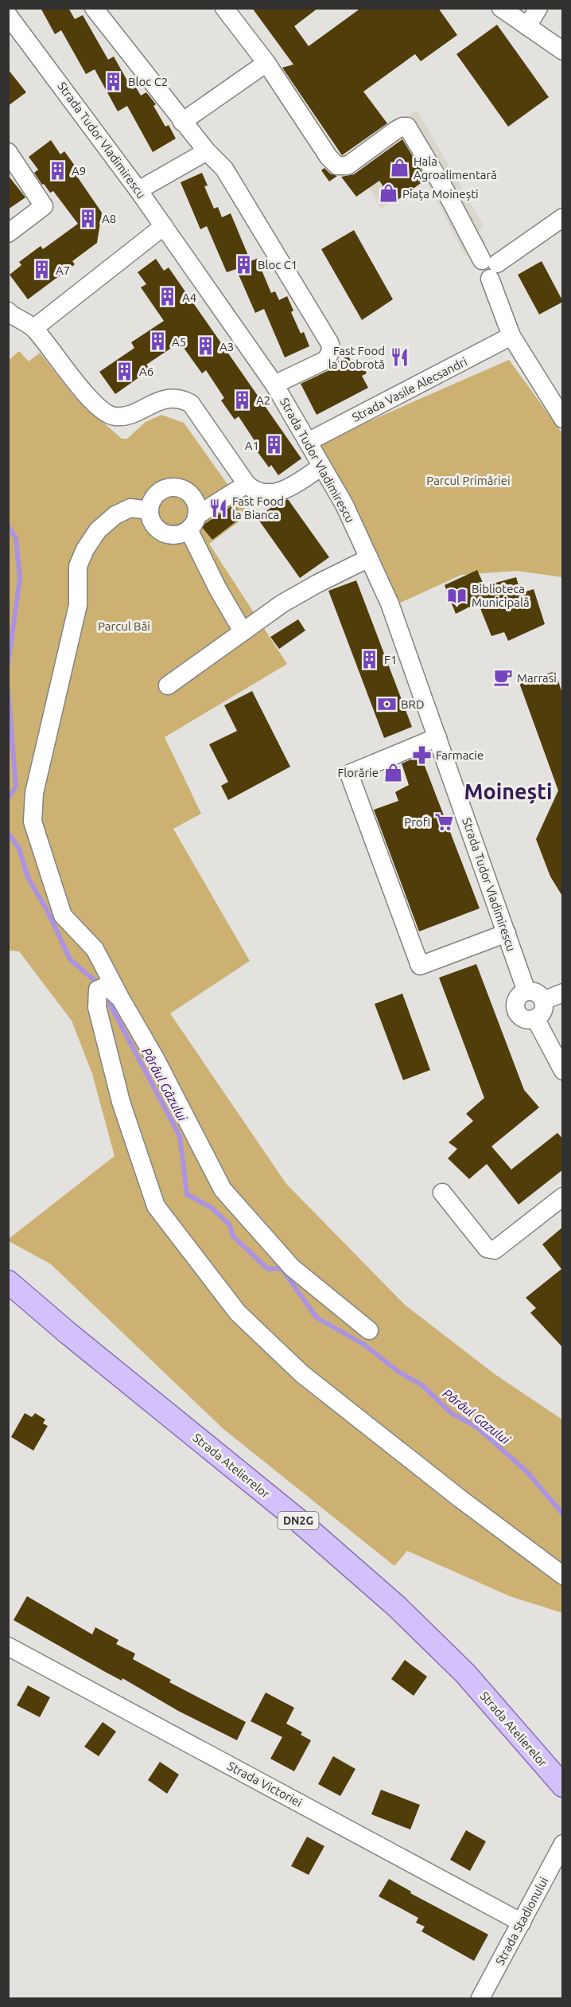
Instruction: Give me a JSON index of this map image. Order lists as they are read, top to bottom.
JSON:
{
  "streets": {
    "main road": ["Strada Atelierelor", "DN2G"],
    "street": [
      "Strada Tudor Vladimirescu",
      "Strada Vasile Alecsandri",
      "Strada Victoriei",
      "Strada Stadionului"
    ]
  },
  "crossings": [
    ["Strada Tudor Vladimirescu", "Strada Vasile Alecsandri"],
    ["Strada Victoriei", "Strada Stadionului"]
  ],
  "districts": ["Moinești"],
  "water": ["Pârâul Gâzului", "Pârâul Gazului"],
  "parks": ["Parcul Primăriei", "Parcul Băi"],
  "places": {
    "building": [
      "Bloc C2",
      "A9",
      "A8",
      "Bloc C1",
      "A7",
      "A4",
      "A5",
      "A3",
      "A6",
      "A2",
      "A1",
      "F1"
    ],
    "shop": ["Hala Agroalimentară", "Piața Moinești", "Florărie"],
    "restaurant": ["Fast Food la Dobrotă", "Fast Food la Bianca"],
    "library": ["Biblioteca Municipală"],
    "cafe": ["Marrasi"],
    "bank": ["BRD"],
    "pharmacy": ["Farmacie"],
    "supermarket": ["Profi"]
  }
}
